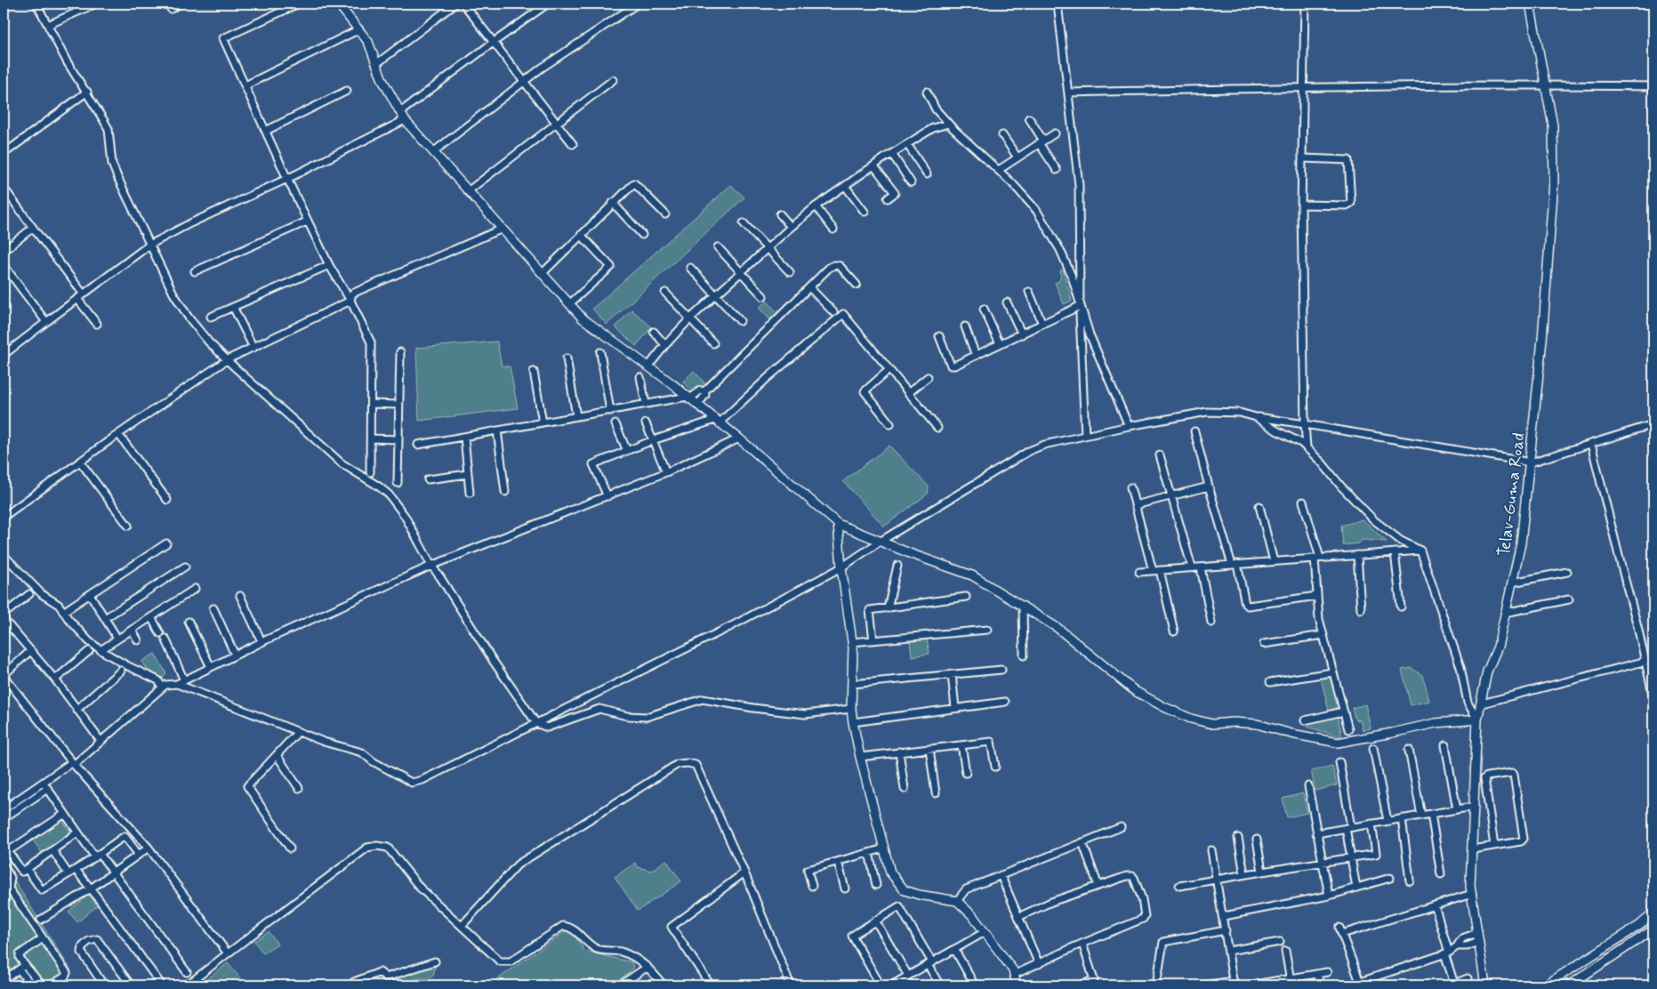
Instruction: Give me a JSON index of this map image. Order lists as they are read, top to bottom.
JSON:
{
  "streets": {
    "street": ["Telav-Guma Road"]
  }
}
